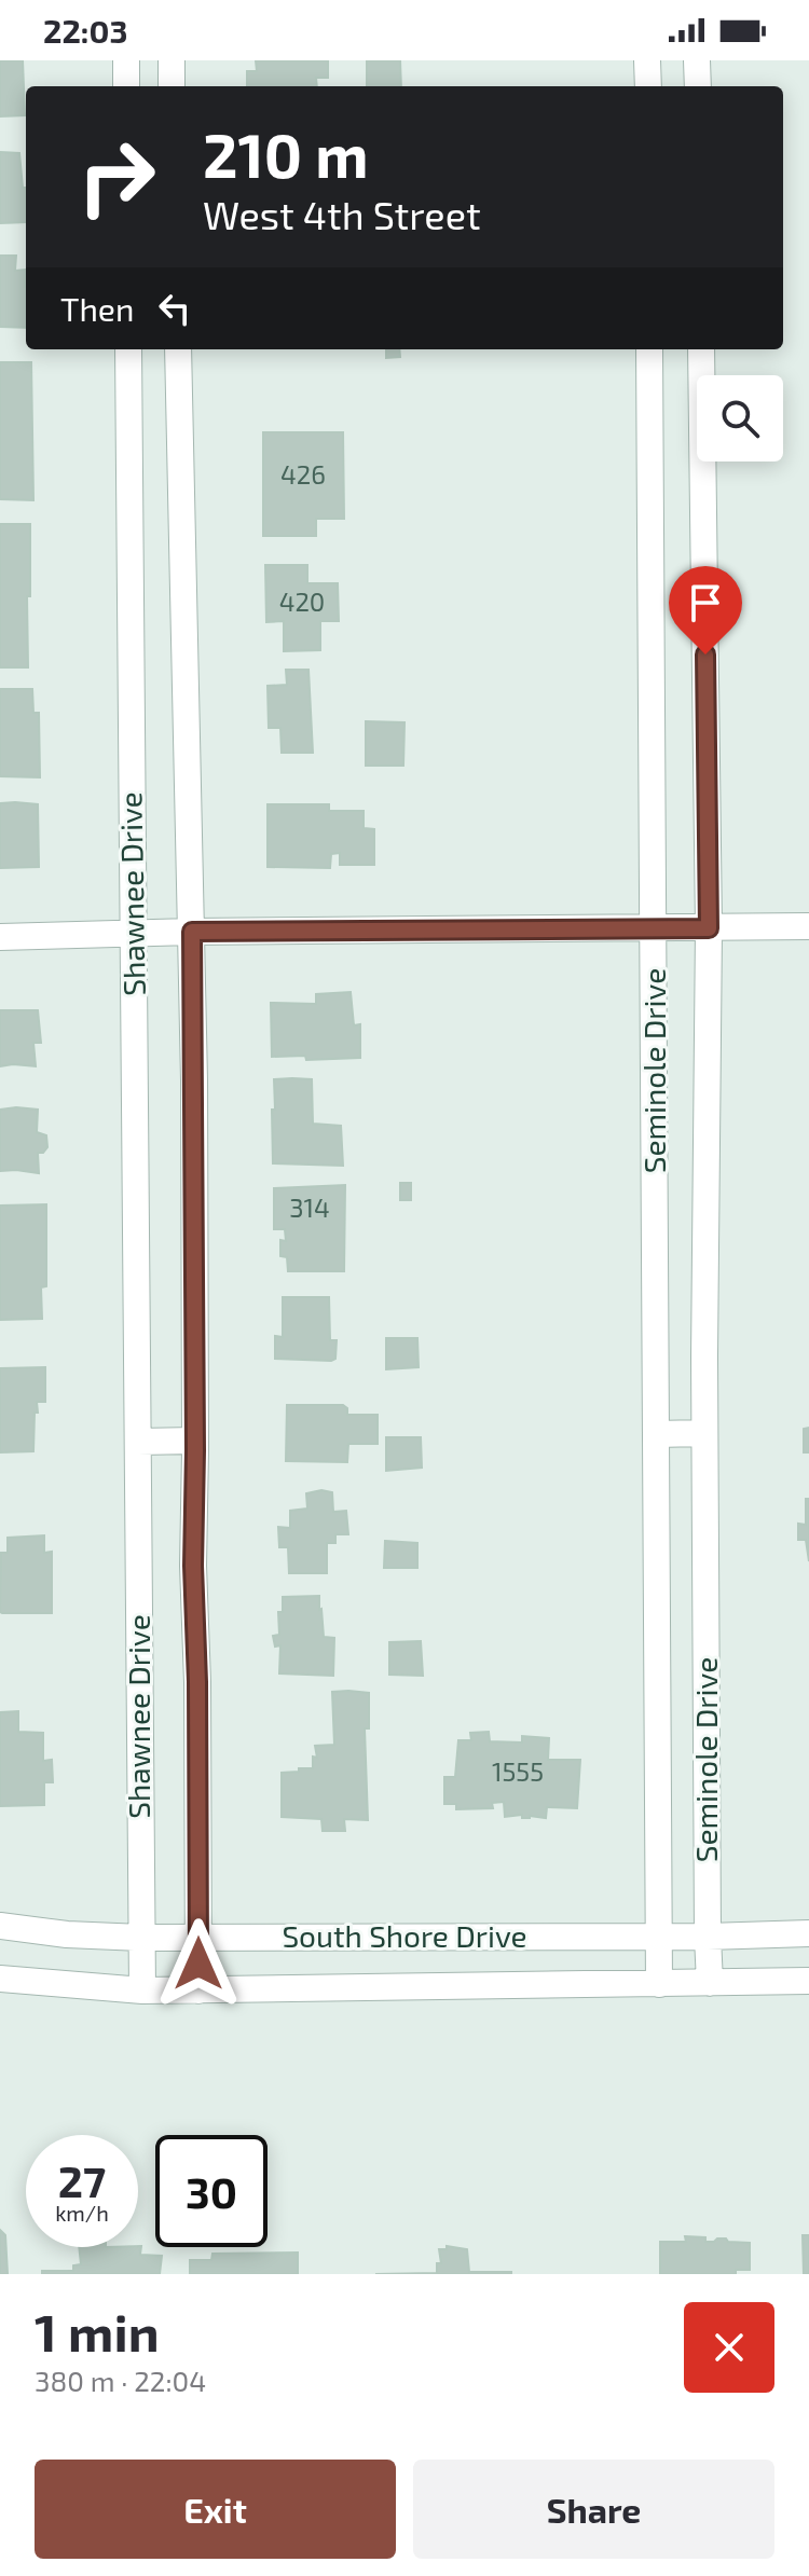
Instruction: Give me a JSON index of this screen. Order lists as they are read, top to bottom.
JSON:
{
  "streets": {
    "street": ["Shawnee Drive", "Seminole Drive", "South Shore Drive"]
  },
  "crossings": [
    ["Shawnee Drive", "South Shore Drive"],
    ["Seminole Drive", "South Shore Drive"]
  ],
  "house_numbers": [
    "426",
    "420",
    "314",
    "1555"
  ],
  "page": {
    "status": "22:03",
    "turn": ["210 m", "West 4th Street"],
    "then": "Then",
    "speed": "27 km/h",
    "limit": "30",
    "heading": ["1 min", "380 m · 22:04"],
    "buttons": ["Exit", "Share"]
  }
}
